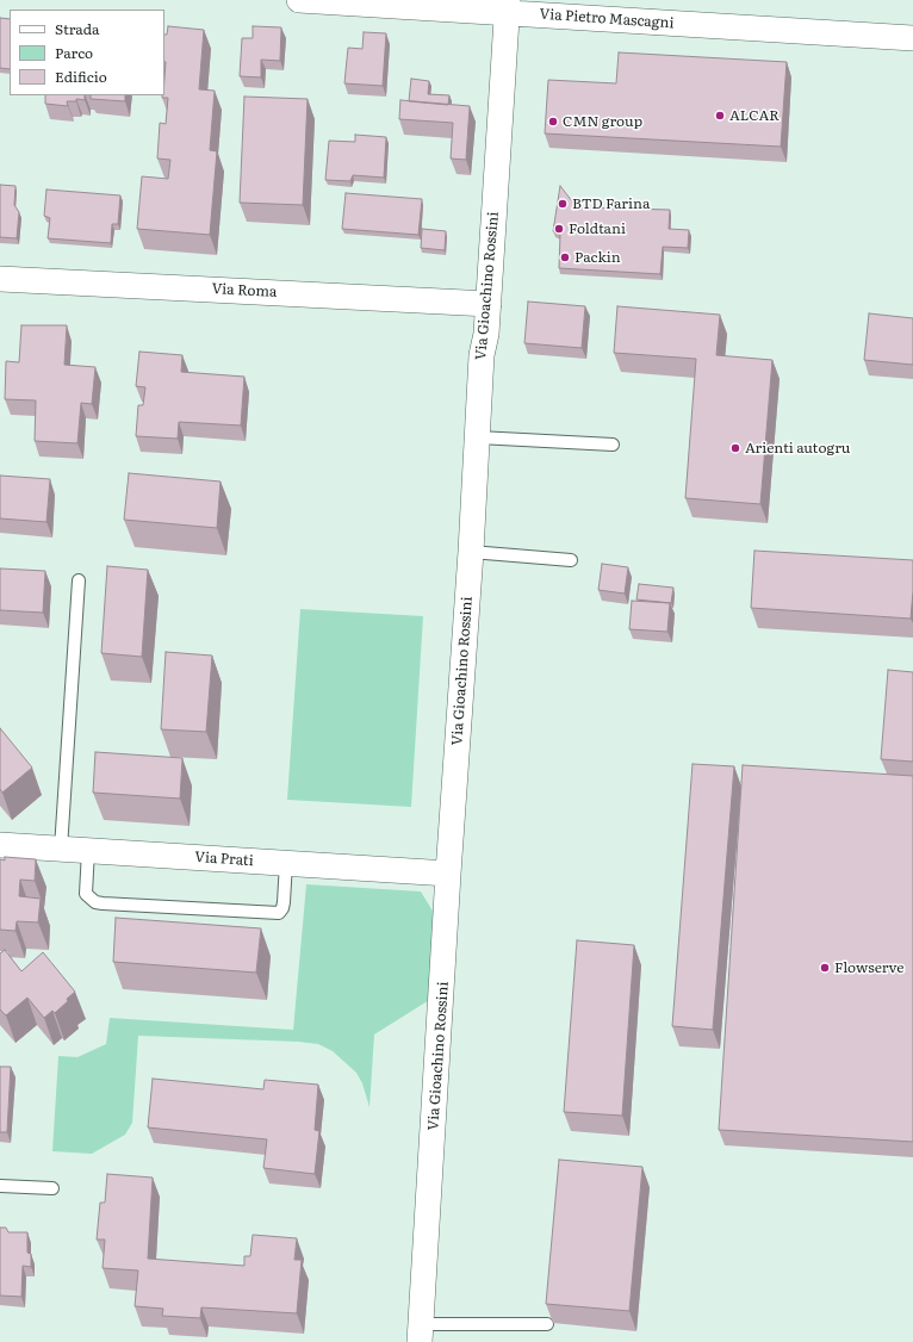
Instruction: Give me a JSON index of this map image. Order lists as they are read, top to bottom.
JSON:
{
  "streets": {
    "street": [
      "Via Pietro Mascagni",
      "Via Gioachino Rossini",
      "Via Roma",
      "Via Prati"
    ]
  },
  "crossings": [
    ["Via Pietro Mascagni", "Via Gioachino Rossini"],
    ["Via Gioachino Rossini", "Via Roma"],
    ["Via Gioachino Rossini", "Via Prati"]
  ],
  "places": [
    "ALCAR",
    "CMN group",
    "BTD Farina",
    "Foldtani",
    "Packin",
    "Arienti autogru",
    "Flowserve"
  ],
  "legend": ["Strada", "Parco", "Edificio"]
}
